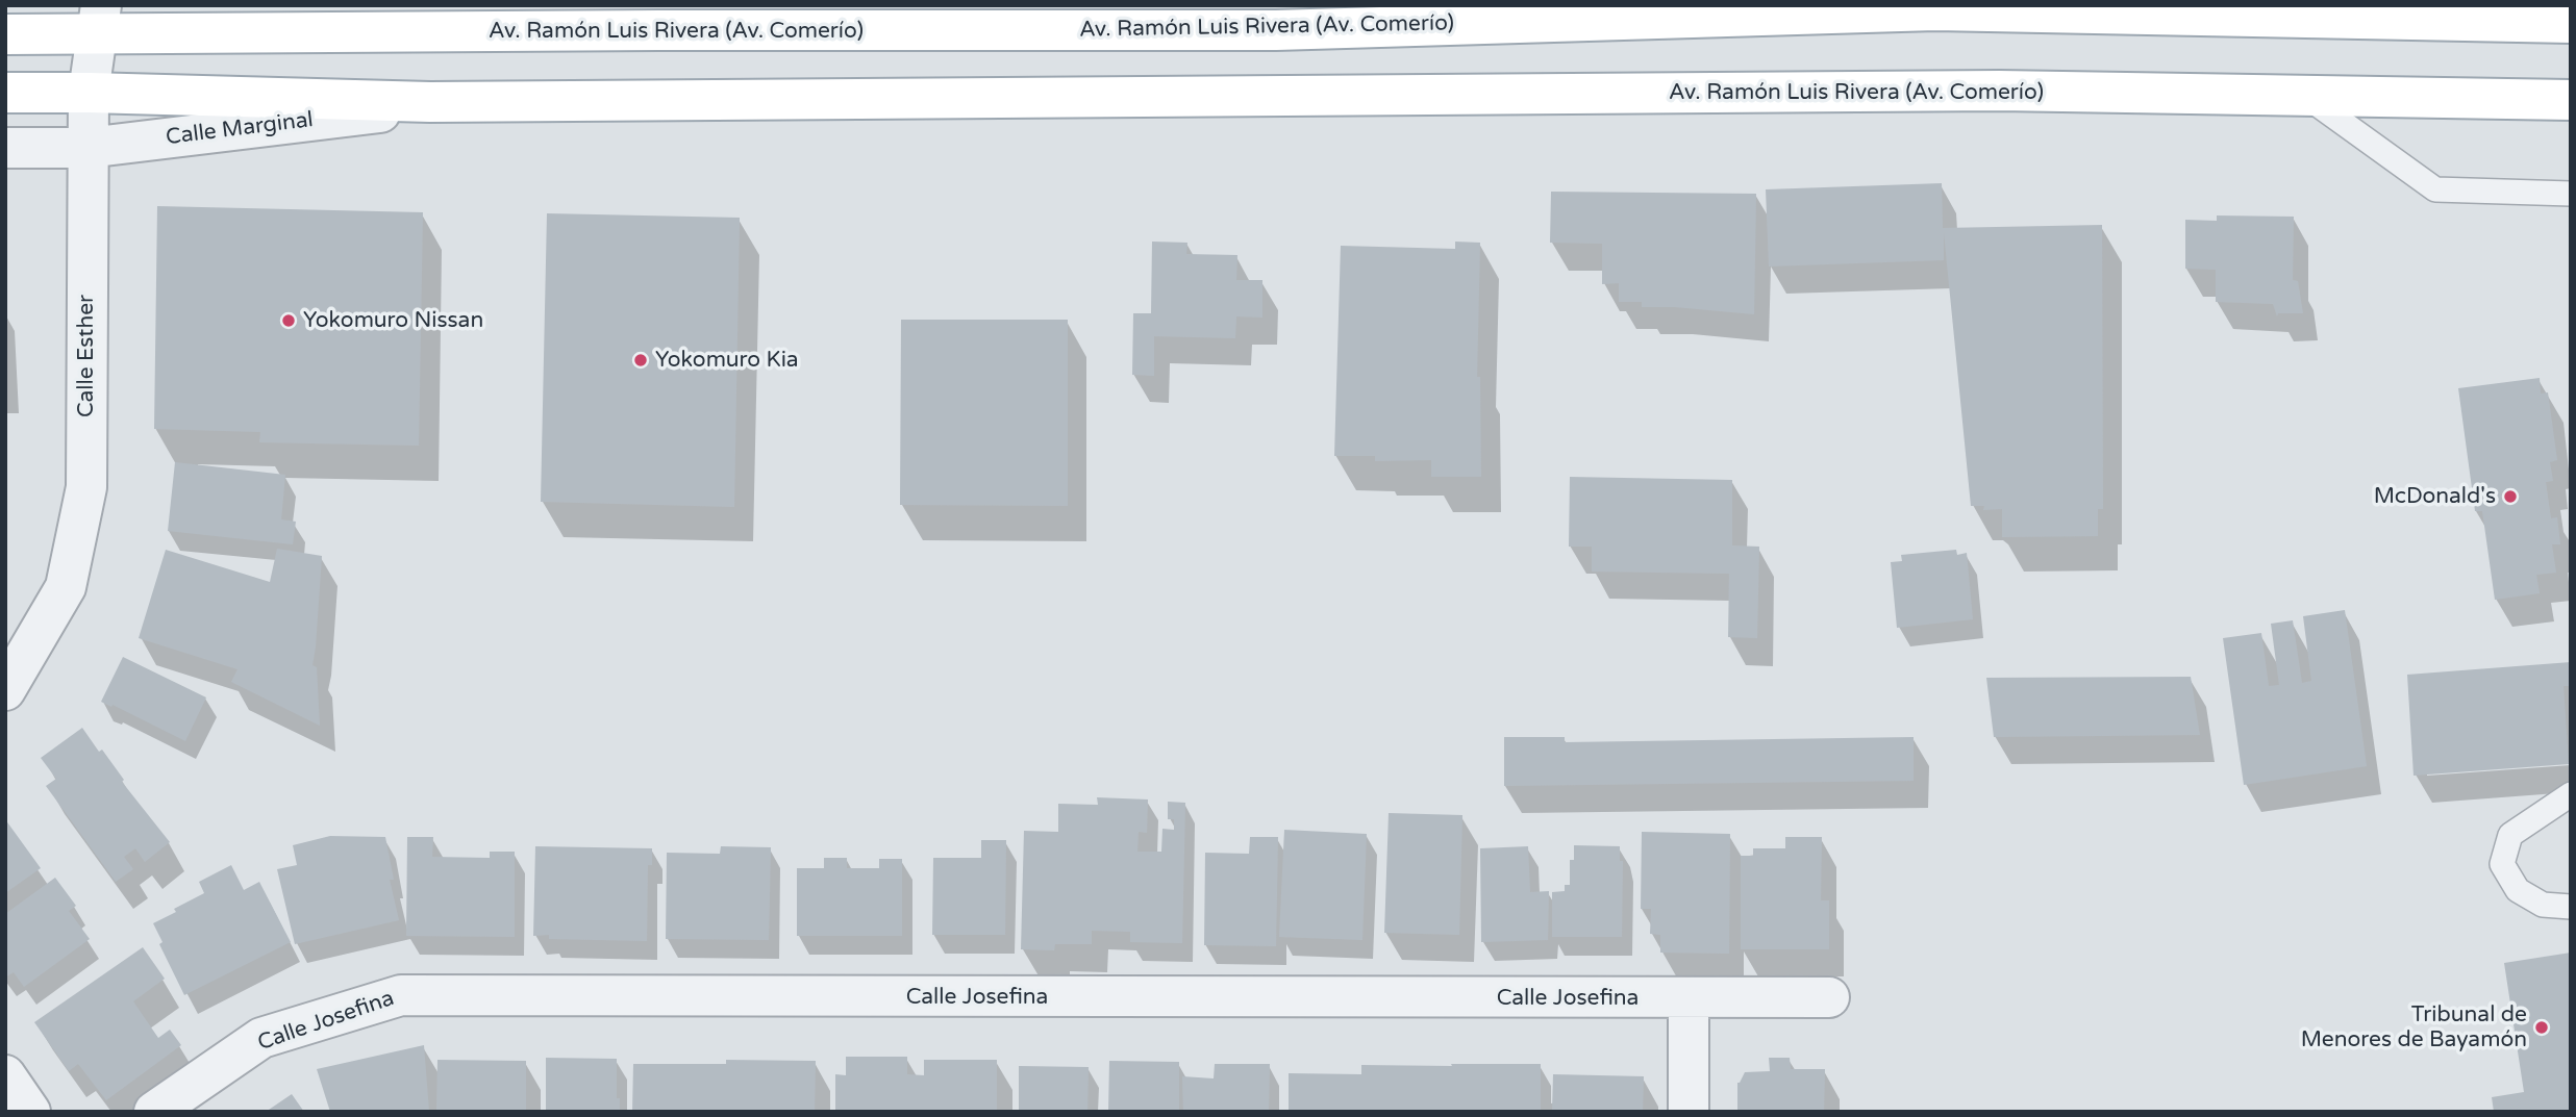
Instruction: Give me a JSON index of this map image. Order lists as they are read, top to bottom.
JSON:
{
  "streets": {
    "main road": ["Av. Ramón Luis Rivera (Av. Comerío)"],
    "street": ["Calle Marginal", "Calle Esther", "Calle Josefina"]
  },
  "crossings": [
    ["Av. Ramón Luis Rivera (Av. Comerío)", "Calle Marginal"],
    ["Av. Ramón Luis Rivera (Av. Comerío)", "Calle Esther"],
    ["Calle Marginal", "Calle Esther"]
  ],
  "places": [
    "Yokomuro Nissan",
    "Yokomuro Kia",
    "McDonald's",
    "Tribunal de Menores de Bayamón"
  ]
}
